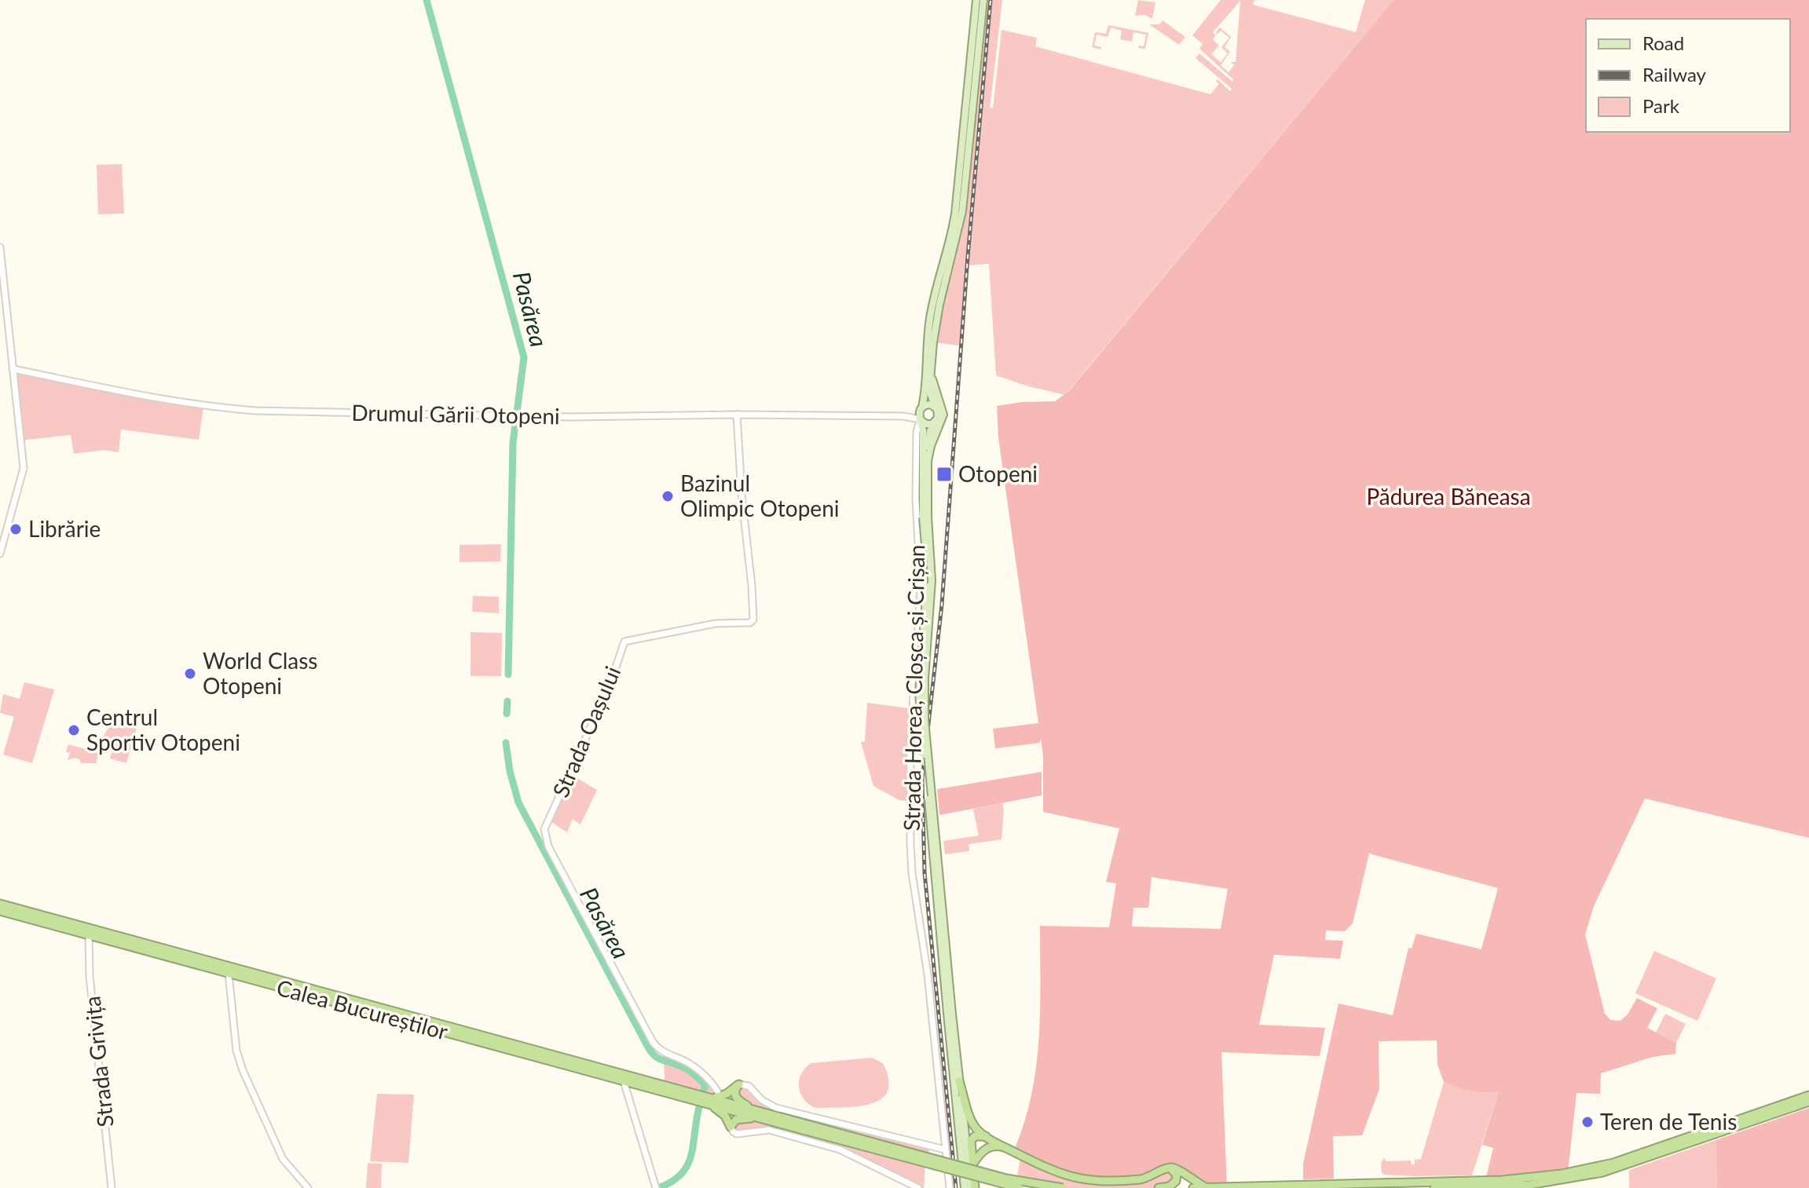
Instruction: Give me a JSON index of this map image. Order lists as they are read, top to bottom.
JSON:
{
  "streets": {
    "highway": ["Calea Bucureștilor"],
    "main road": ["Strada Horea, Cloșca și Crișan"],
    "street": ["Drumul Gării Otopeni", "Strada Oașului", "Strada Grivița"]
  },
  "crossings": [
    ["Drumul Gării Otopeni", "Strada Horea, Cloșca și Crișan"],
    ["Drumul Gării Otopeni", "Strada Oașului"],
    ["Calea Bucureștilor", "Strada Grivița"]
  ],
  "water": ["Pasărea"],
  "parks": ["Pădurea Băneasa"],
  "places": {
    "transit": ["Otopeni"],
    "other": [
      "Bazinul Olimpic Otopeni",
      "Librărie",
      "World Class Otopeni",
      "Centrul Sportiv Otopeni",
      "Teren de Tenis"
    ]
  },
  "legend": ["Road", "Railway", "Park"]
}
